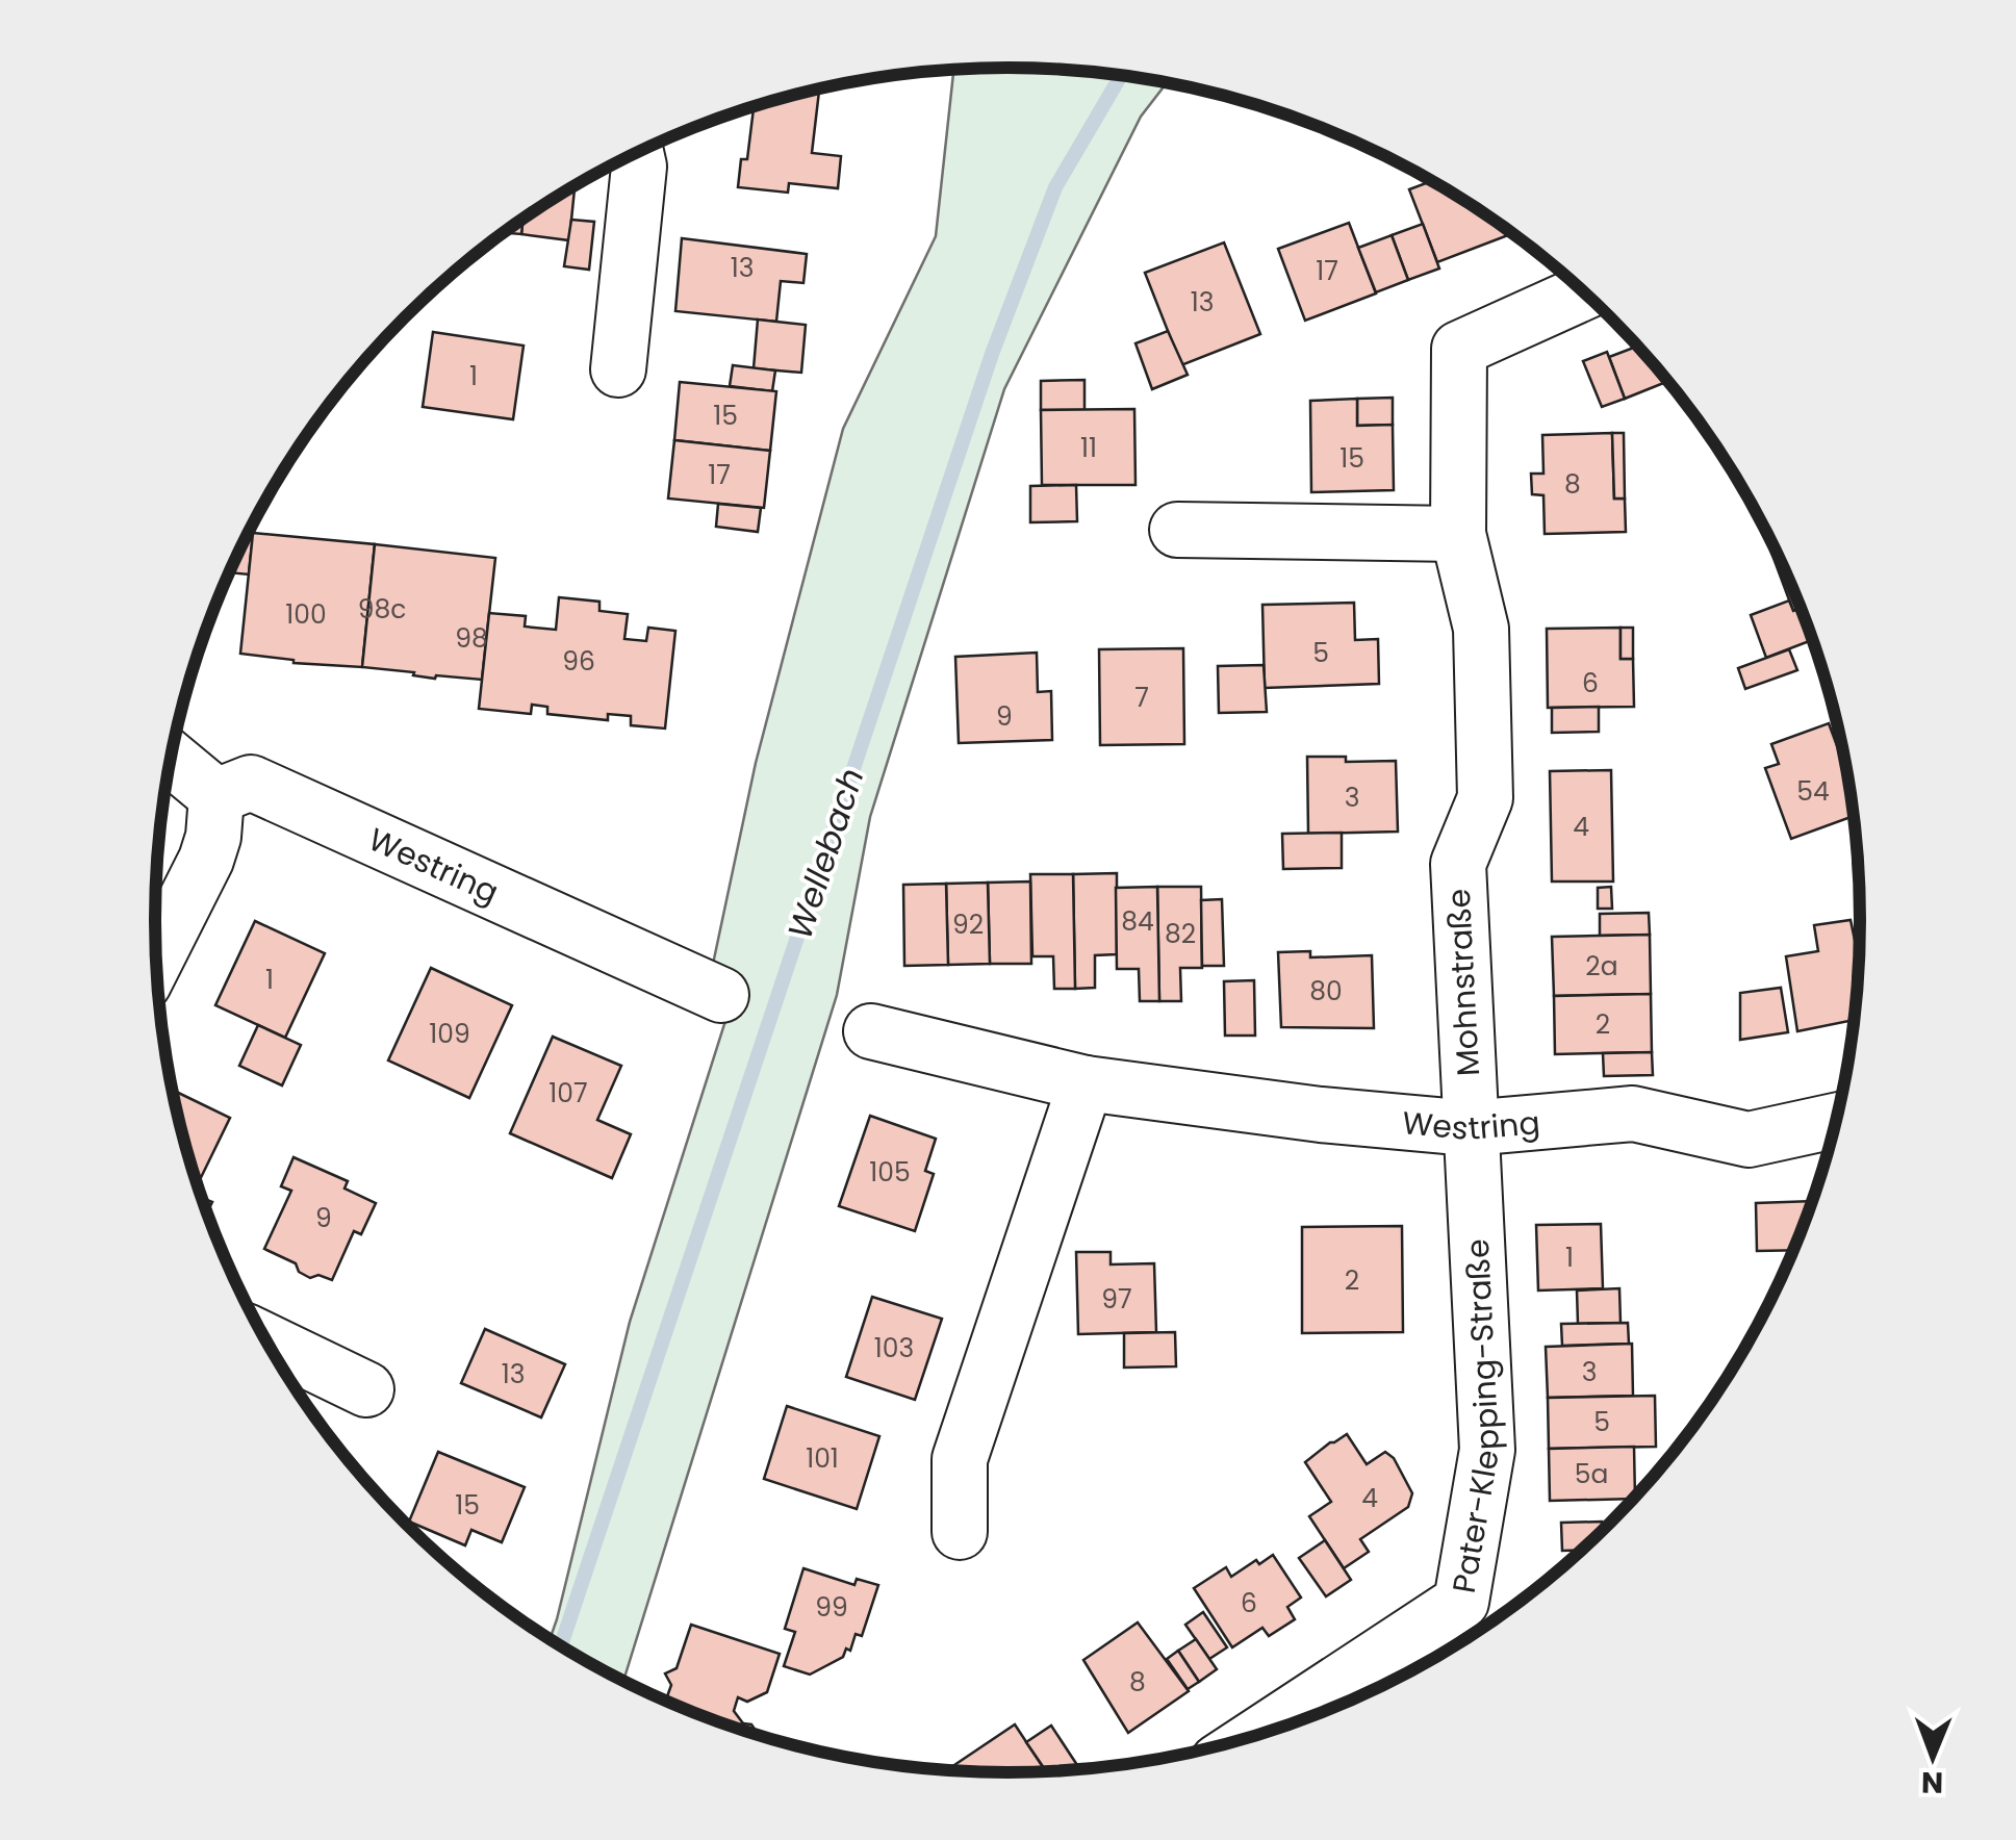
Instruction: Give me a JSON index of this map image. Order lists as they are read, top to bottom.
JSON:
{
  "streets": {
    "street": ["Westring", "Mohnstraße", "Pater-Klepping-Straße"]
  },
  "crossings": [
    ["Westring", "Mohnstraße"],
    ["Westring", "Pater-Klepping-Straße"],
    ["Mohnstraße", "Pater-Klepping-Straße"]
  ],
  "water": ["Wellebach"],
  "house_numbers": [
    "13",
    "17",
    "13",
    "1",
    "15",
    "11",
    "15",
    "17",
    "8",
    "98c",
    "100",
    "98",
    "5",
    "96",
    "6",
    "7",
    "9",
    "54",
    "3",
    "4",
    "84",
    "92",
    "82",
    "2a",
    "1",
    "80",
    "2",
    "109",
    "107",
    "105",
    "9",
    "1",
    "2",
    "97",
    "103",
    "3",
    "13",
    "5",
    "101",
    "5a",
    "4",
    "15",
    "6",
    "99",
    "8"
  ],
  "north": "bottom"
}
